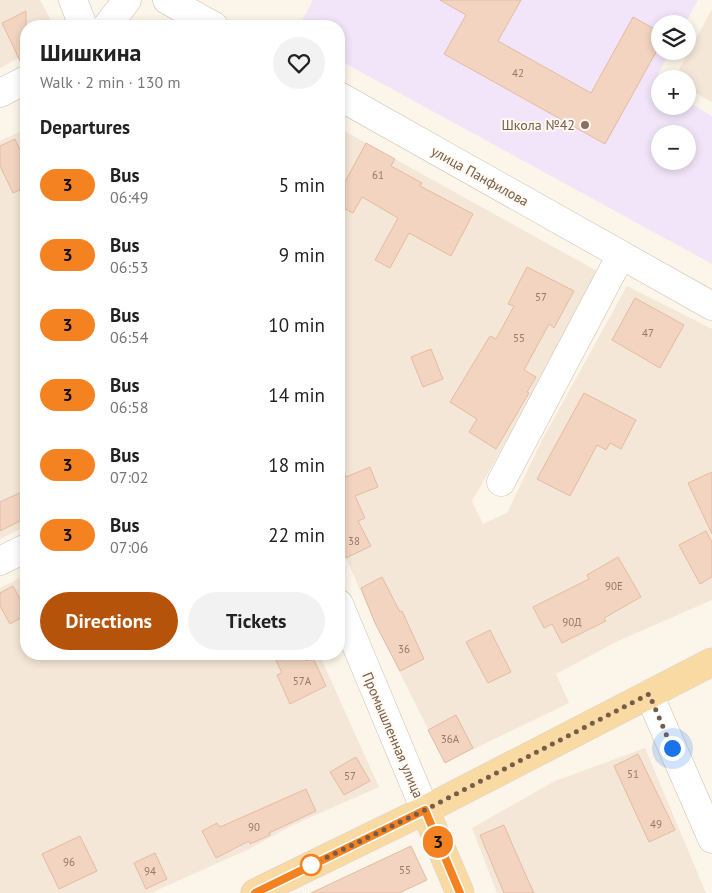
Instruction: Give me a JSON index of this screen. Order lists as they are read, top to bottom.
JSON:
{
  "streets": {
    "main road": ["Промышленная улица"],
    "street": ["улица Панфилова"]
  },
  "places": ["Школа №42"],
  "lines": ["bus line 3"],
  "house_numbers": [
    "42",
    "61",
    "57",
    "47",
    "55",
    "38",
    "90Е",
    "90Д",
    "36",
    "57А",
    "36А",
    "51",
    "57",
    "49",
    "90",
    "96",
    "55",
    "94"
  ],
  "page": {
    "on_map": "3",
    "map_buttons": ["+", "−"],
    "heading": [
      ["Шишкина", "Walk · 2 min · 130 m"],
      "Departures"
    ],
    "list": [
      {
        "mark": "3",
        "name": "Bus",
        "note": "06:49",
        "value": "5 min"
      },
      {
        "mark": "3",
        "name": "Bus",
        "note": "06:53",
        "value": "9 min"
      },
      {
        "mark": "3",
        "name": "Bus",
        "note": "06:54",
        "value": "10 min"
      },
      {
        "mark": "3",
        "name": "Bus",
        "note": "06:58",
        "value": "14 min"
      },
      {
        "mark": "3",
        "name": "Bus",
        "note": "07:02",
        "value": "18 min"
      },
      {
        "mark": "3",
        "name": "Bus",
        "note": "07:06",
        "value": "22 min"
      }
    ],
    "buttons": ["Directions", "Tickets"]
  }
}
